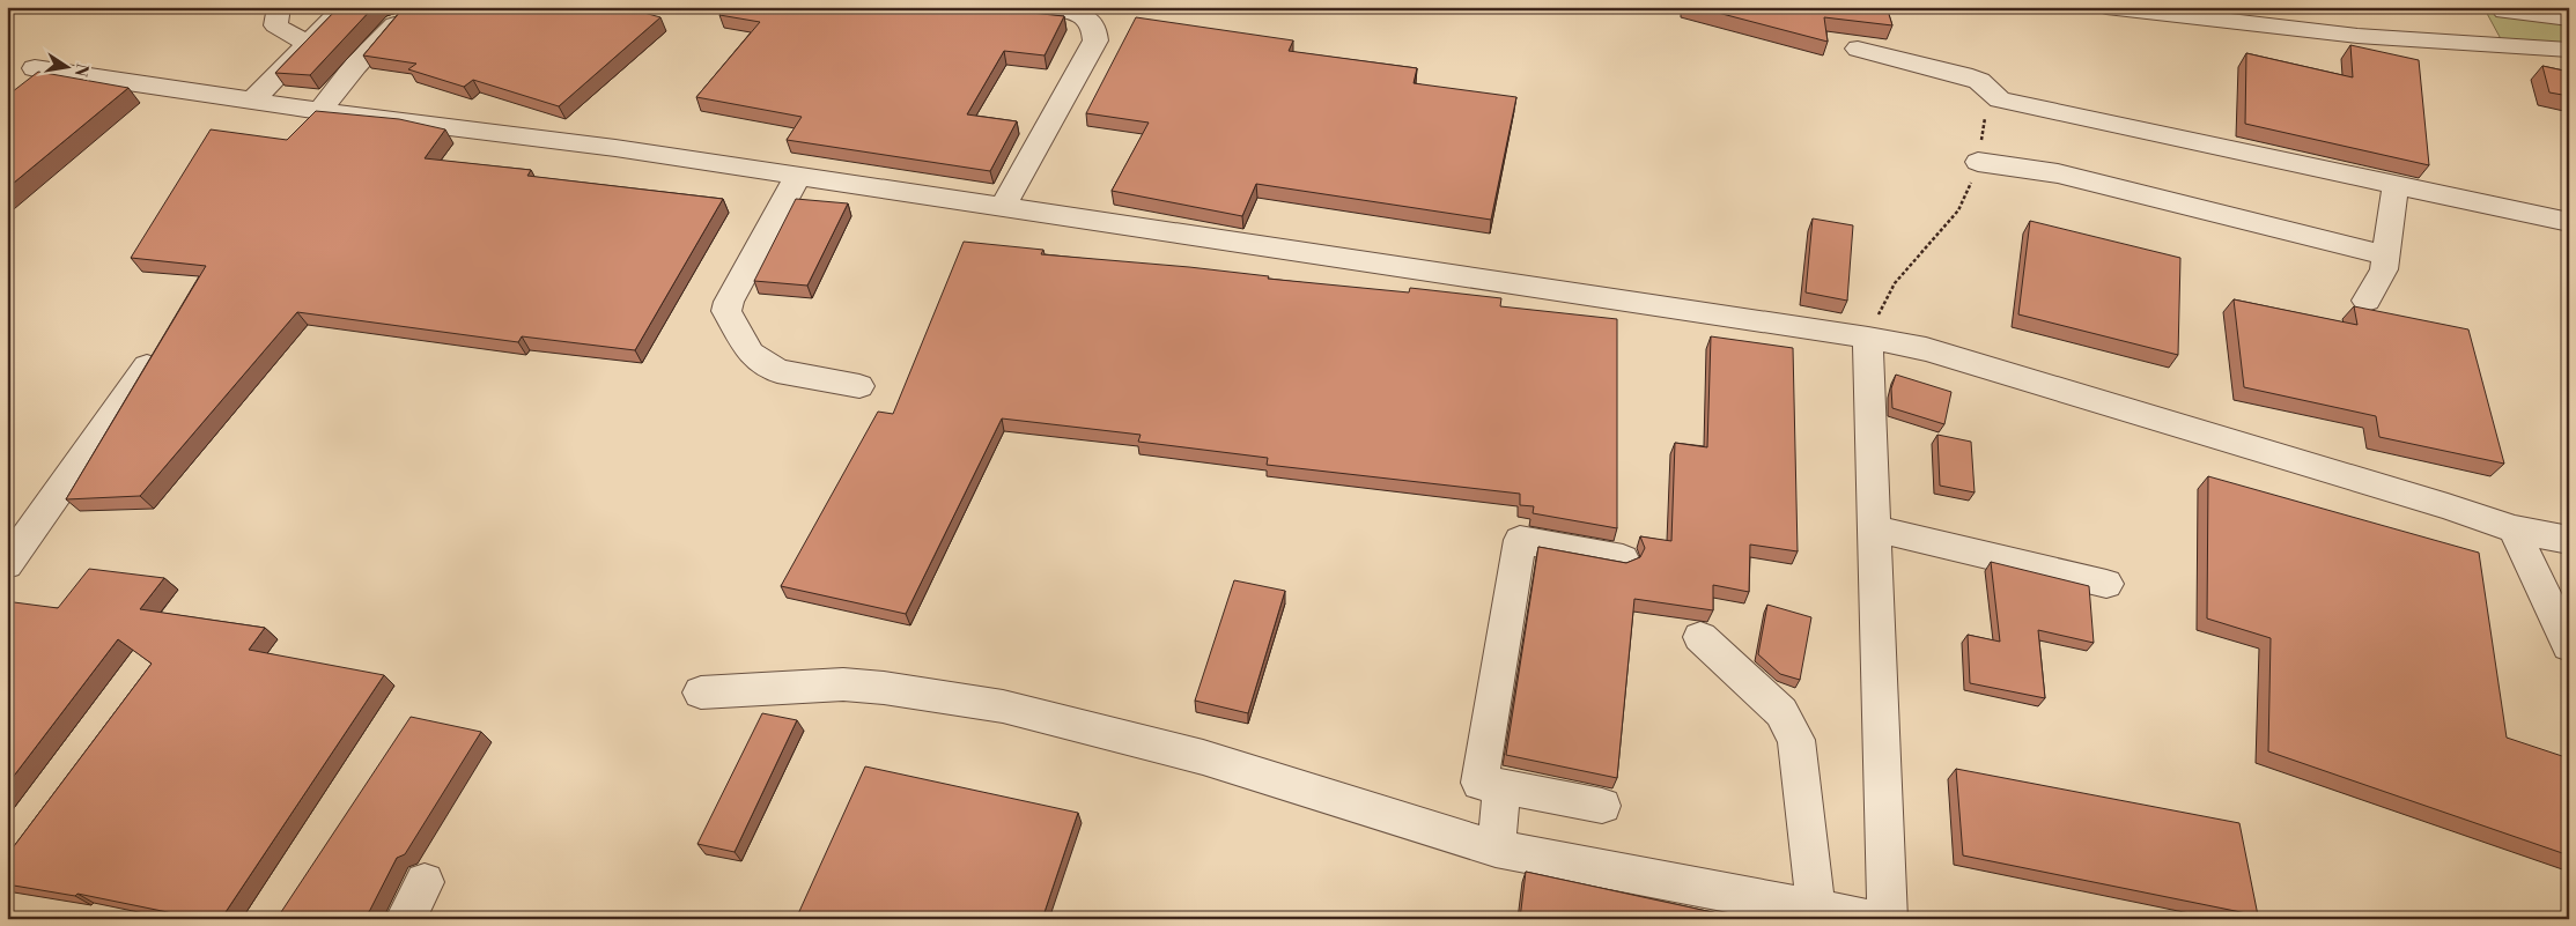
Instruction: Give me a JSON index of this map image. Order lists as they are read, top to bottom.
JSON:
{
  "north": "right"
}
